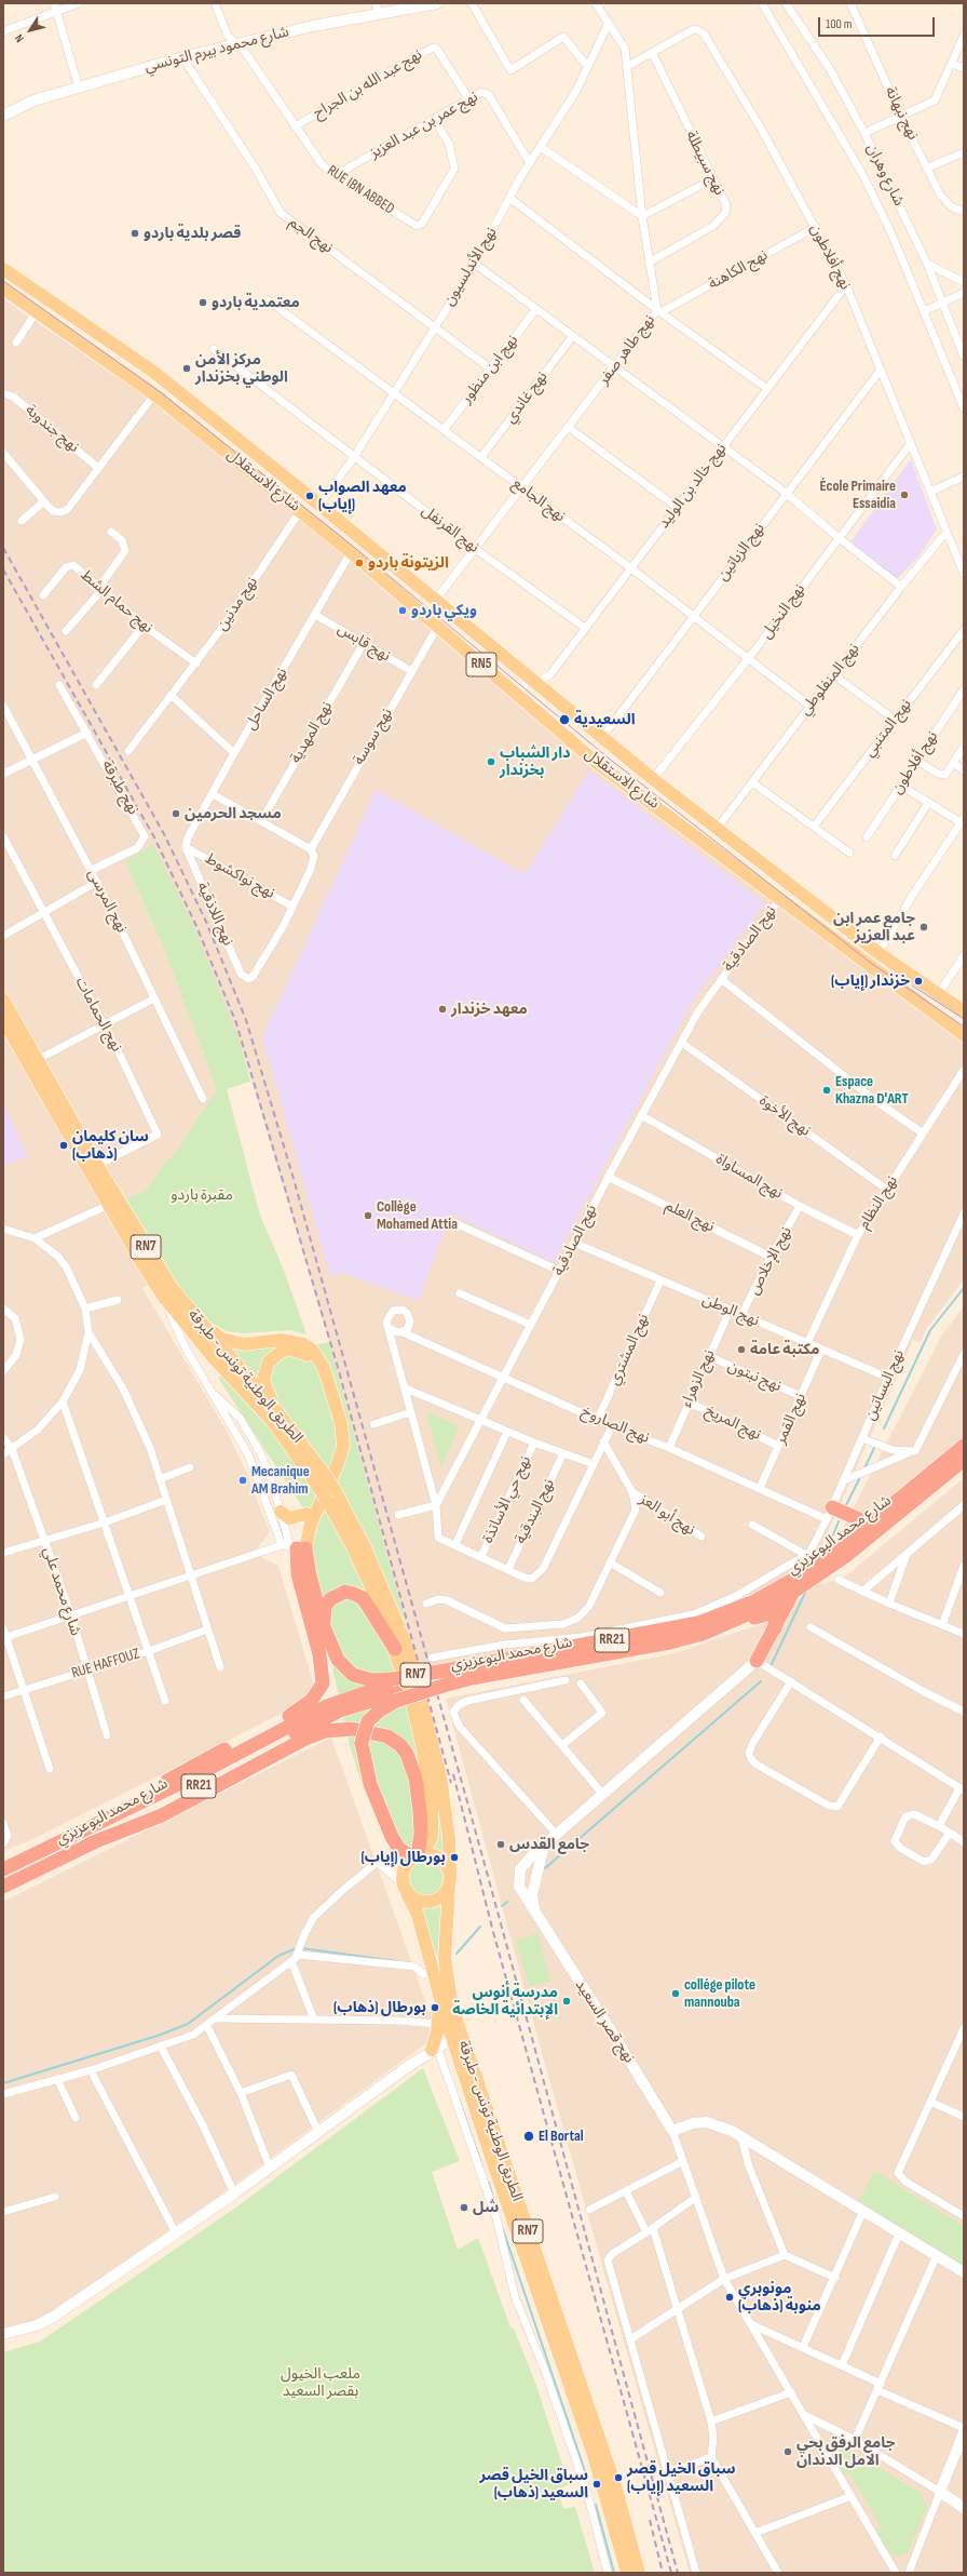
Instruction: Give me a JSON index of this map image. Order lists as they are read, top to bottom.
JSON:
{
  "streets": {
    "highway": ["شارع محمد البوعزيزي", "RR21"],
    "main road": [
      "شارع الاستقلال",
      "RN5",
      "RN7",
      "الطريق الوطنية تونس - طبرقة"
    ],
    "street": [
      "شارع محمود بيرم التونسي",
      "نهج عبد الله بن الجراح",
      "نهج نبهانة",
      "نهج عمر بن عبد العزيز",
      "نهج سبيطلة",
      "شارع وهران",
      "RUE IBN ABBED",
      "نهج الجم",
      "نهج أفلاطون",
      "نهج الأندلسيون",
      "نهج الكاهنة",
      "نهج طاهر صفر",
      "نهج ابن منظور",
      "نهج غاندي",
      "نهج جندوبة",
      "نهج خالد بن الوليد",
      "نهج الجامع",
      "نهج القرنفل",
      "نهج الزياتين",
      "نهج حمام الشط",
      "نهج مدنين",
      "نهج النخيل",
      "نهج قابس",
      "نهج المنفلوطي",
      "نهج الساحل",
      "نهج المتنبي",
      "نهج المهدية",
      "نهج سوسة",
      "نهج طبرقة",
      "نهج نواكشوط",
      "نهج المرسى",
      "نهج اللاذقية",
      "نهج الصادقية",
      "نهج الحمامات",
      "نهج الأخوة",
      "نهج المساواة",
      "نهج النظام",
      "نهج العلم",
      "نهج الإخلاص",
      "نهج الوطن",
      "نهج المشتري",
      "نهج نبتون",
      "نهج الزهراء",
      "نهج البساتين",
      "نهج القمر",
      "نهج المريخ",
      "نهج الصاروخ",
      "نهج حي الأساتذة",
      "نهج البندقية",
      "نهج أبو العز",
      "شارع محمد علي",
      "RUE HAFFOUZ",
      "نهج قصر السعيد"
    ]
  },
  "crossings": [
    ["شارع محمود بيرم التونسي", "RUE IBN ABBED"],
    ["شارع محمود بيرم التونسي", "نهج الجم"],
    ["نهج عبد الله بن الجراح", "نهج عمر بن عبد العزيز"],
    ["نهج عبد الله بن الجراح", "RUE IBN ABBED"],
    ["نهج عمر بن عبد العزيز", "RUE IBN ABBED"],
    ["نهج عمر بن عبد العزيز", "نهج الأندلسيون"],
    ["نهج سبيطلة", "نهج أفلاطون"],
    ["نهج سبيطلة", "نهج طاهر صفر"],
    ["نهج الجم", "نهج الأندلسيون"],
    ["نهج الجم", "نهج ابن منظور"],
    ["نهج أفلاطون", "نهج الكاهنة"],
    ["نهج أفلاطون", "نهج طاهر صفر"],
    ["نهج أفلاطون", "نهج خالد بن الوليد"],
    ["نهج أفلاطون", "نهج الزياتين"],
    ["نهج أفلاطون", "نهج النخيل"],
    ["نهج أفلاطون", "نهج المنفلوطي"],
    ["نهج الأندلسيون", "نهج طاهر صفر"],
    ["نهج الأندلسيون", "شارع الاستقلال"],
    ["نهج الأندلسيون", "نهج الجامع"],
    ["نهج الأندلسيون", "نهج القرنفل"],
    ["نهج الكاهنة", "نهج طاهر صفر"],
    ["نهج طاهر صفر", "شارع الاستقلال"],
    ["نهج طاهر صفر", "نهج الجامع"],
    ["نهج طاهر صفر", "نهج القرنفل"],
    ["نهج ابن منظور", "نهج الجامع"],
    ["نهج غاندي", "نهج الجامع"],
    ["شارع الاستقلال", "نهج خالد بن الوليد"],
    ["شارع الاستقلال", "نهج الزياتين"],
    ["شارع الاستقلال", "نهج مدنين"],
    ["شارع الاستقلال", "نهج النخيل"],
    ["شارع الاستقلال", "نهج المنفلوطي"],
    ["شارع الاستقلال", "نهج الساحل"],
    ["شارع الاستقلال", "نهج سوسة"],
    ["شارع الاستقلال", "نهج الصادقية"],
    ["نهج خالد بن الوليد", "نهج الجامع"],
    ["نهج خالد بن الوليد", "نهج القرنفل"],
    ["نهج الجامع", "نهج الزياتين"],
    ["نهج الجامع", "نهج النخيل"],
    ["نهج الجامع", "نهج المنفلوطي"],
    ["نهج حمام الشط", "نهج مدنين"],
    ["نهج قابس", "نهج الساحل"],
    ["نهج قابس", "نهج المهدية"],
    ["نهج قابس", "نهج سوسة"],
    ["نهج الساحل", "نهج نواكشوط"],
    ["نهج الساحل", "نهج اللاذقية"],
    ["نهج طبرقة", "نهج المرسى"],
    ["نهج نواكشوط", "نهج اللاذقية"],
    ["نهج الصادقية", "نهج الأخوة"],
    ["نهج الصادقية", "نهج المساواة"],
    ["نهج الصادقية", "نهج النظام"],
    ["نهج الصادقية", "نهج العلم"],
    ["نهج الصادقية", "نهج الوطن"],
    ["نهج الصادقية", "نهج الصاروخ"],
    ["نهج الحمامات", "الطريق الوطنية تونس - طبرقة"],
    ["نهج الأخوة", "نهج النظام"],
    ["نهج المساواة", "نهج النظام"],
    ["نهج المساواة", "نهج الإخلاص"],
    ["نهج النظام", "نهج الوطن"],
    ["نهج العلم", "نهج الإخلاص"],
    ["RN7", "الطريق الوطنية تونس - طبرقة"],
    ["نهج الإخلاص", "نهج الوطن"],
    ["نهج الوطن", "نهج المشتري"],
    ["نهج الوطن", "نهج الزهراء"],
    ["نهج الوطن", "نهج البساتين"],
    ["نهج الوطن", "نهج القمر"],
    ["نهج المشتري", "نهج الصاروخ"],
    ["نهج نبتون", "نهج الزهراء"],
    ["نهج نبتون", "نهج القمر"],
    ["نهج الزهراء", "نهج المريخ"],
    ["نهج الزهراء", "نهج الصاروخ"],
    ["نهج البساتين", "نهج الصاروخ"],
    ["نهج القمر", "نهج المريخ"],
    ["نهج القمر", "نهج الصاروخ"],
    ["شارع محمد علي", "RUE HAFFOUZ"]
  ],
  "parks": ["مقبرة باردو", "ملعب الخيول بقصر السعيد"],
  "places": [
    "قصر بلدية باردو",
    "معتمدية باردو",
    "مركز الأمن الوطني بخزندار",
    "École Primaire Essaidia",
    "معهد الصواب (إياب)",
    "الزيتونة باردو",
    "ويكي باردو",
    "السعيدية",
    "دار الشباب بخزندار",
    "مسجد الحرمين",
    "جامع عمر ابن عبد العزيز",
    "خزندار (إياب)",
    "معهد خزندار",
    "Espace Khazna D'ART",
    "سان كليمان (ذهاب)",
    "Collège Mohamed Attia",
    "مكتبة عامة",
    "Mecanique AM Brahim",
    "جامع القدس",
    "بورطال (إياب)",
    "collége pilote mannouba",
    "مدرسة أنوس الإبتدائية الخاصة",
    "بورطال (ذهاب)",
    "El Bortal",
    "شل",
    "مونوبري منوبة (ذهاب)",
    "جامع الرفق بحي الامل الدندان",
    "سباق الخيل قصر السعيد (إياب)",
    "سباق الخيل قصر السعيد (ذهاب)"
  ],
  "scale_bar": "100 m",
  "north": "bottom left"
}
